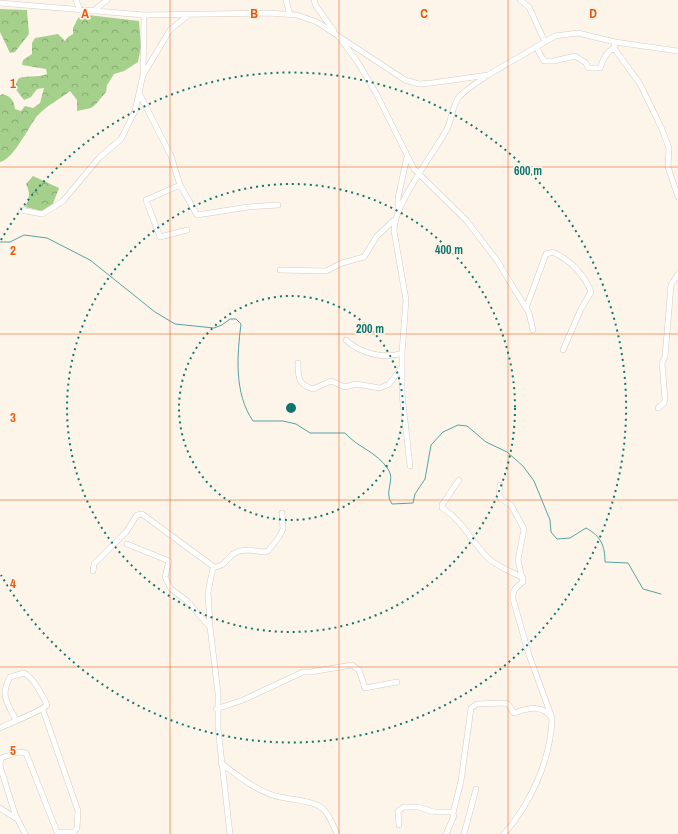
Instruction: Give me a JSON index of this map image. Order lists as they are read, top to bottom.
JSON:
{
  "grid": {
    "columns": [
      "A",
      "B",
      "C",
      "D"
    ],
    "rows": [
      "1",
      "2",
      "3",
      "4",
      "5"
    ]
  },
  "rings": ["600 m", "400 m", "200 m"]
}
